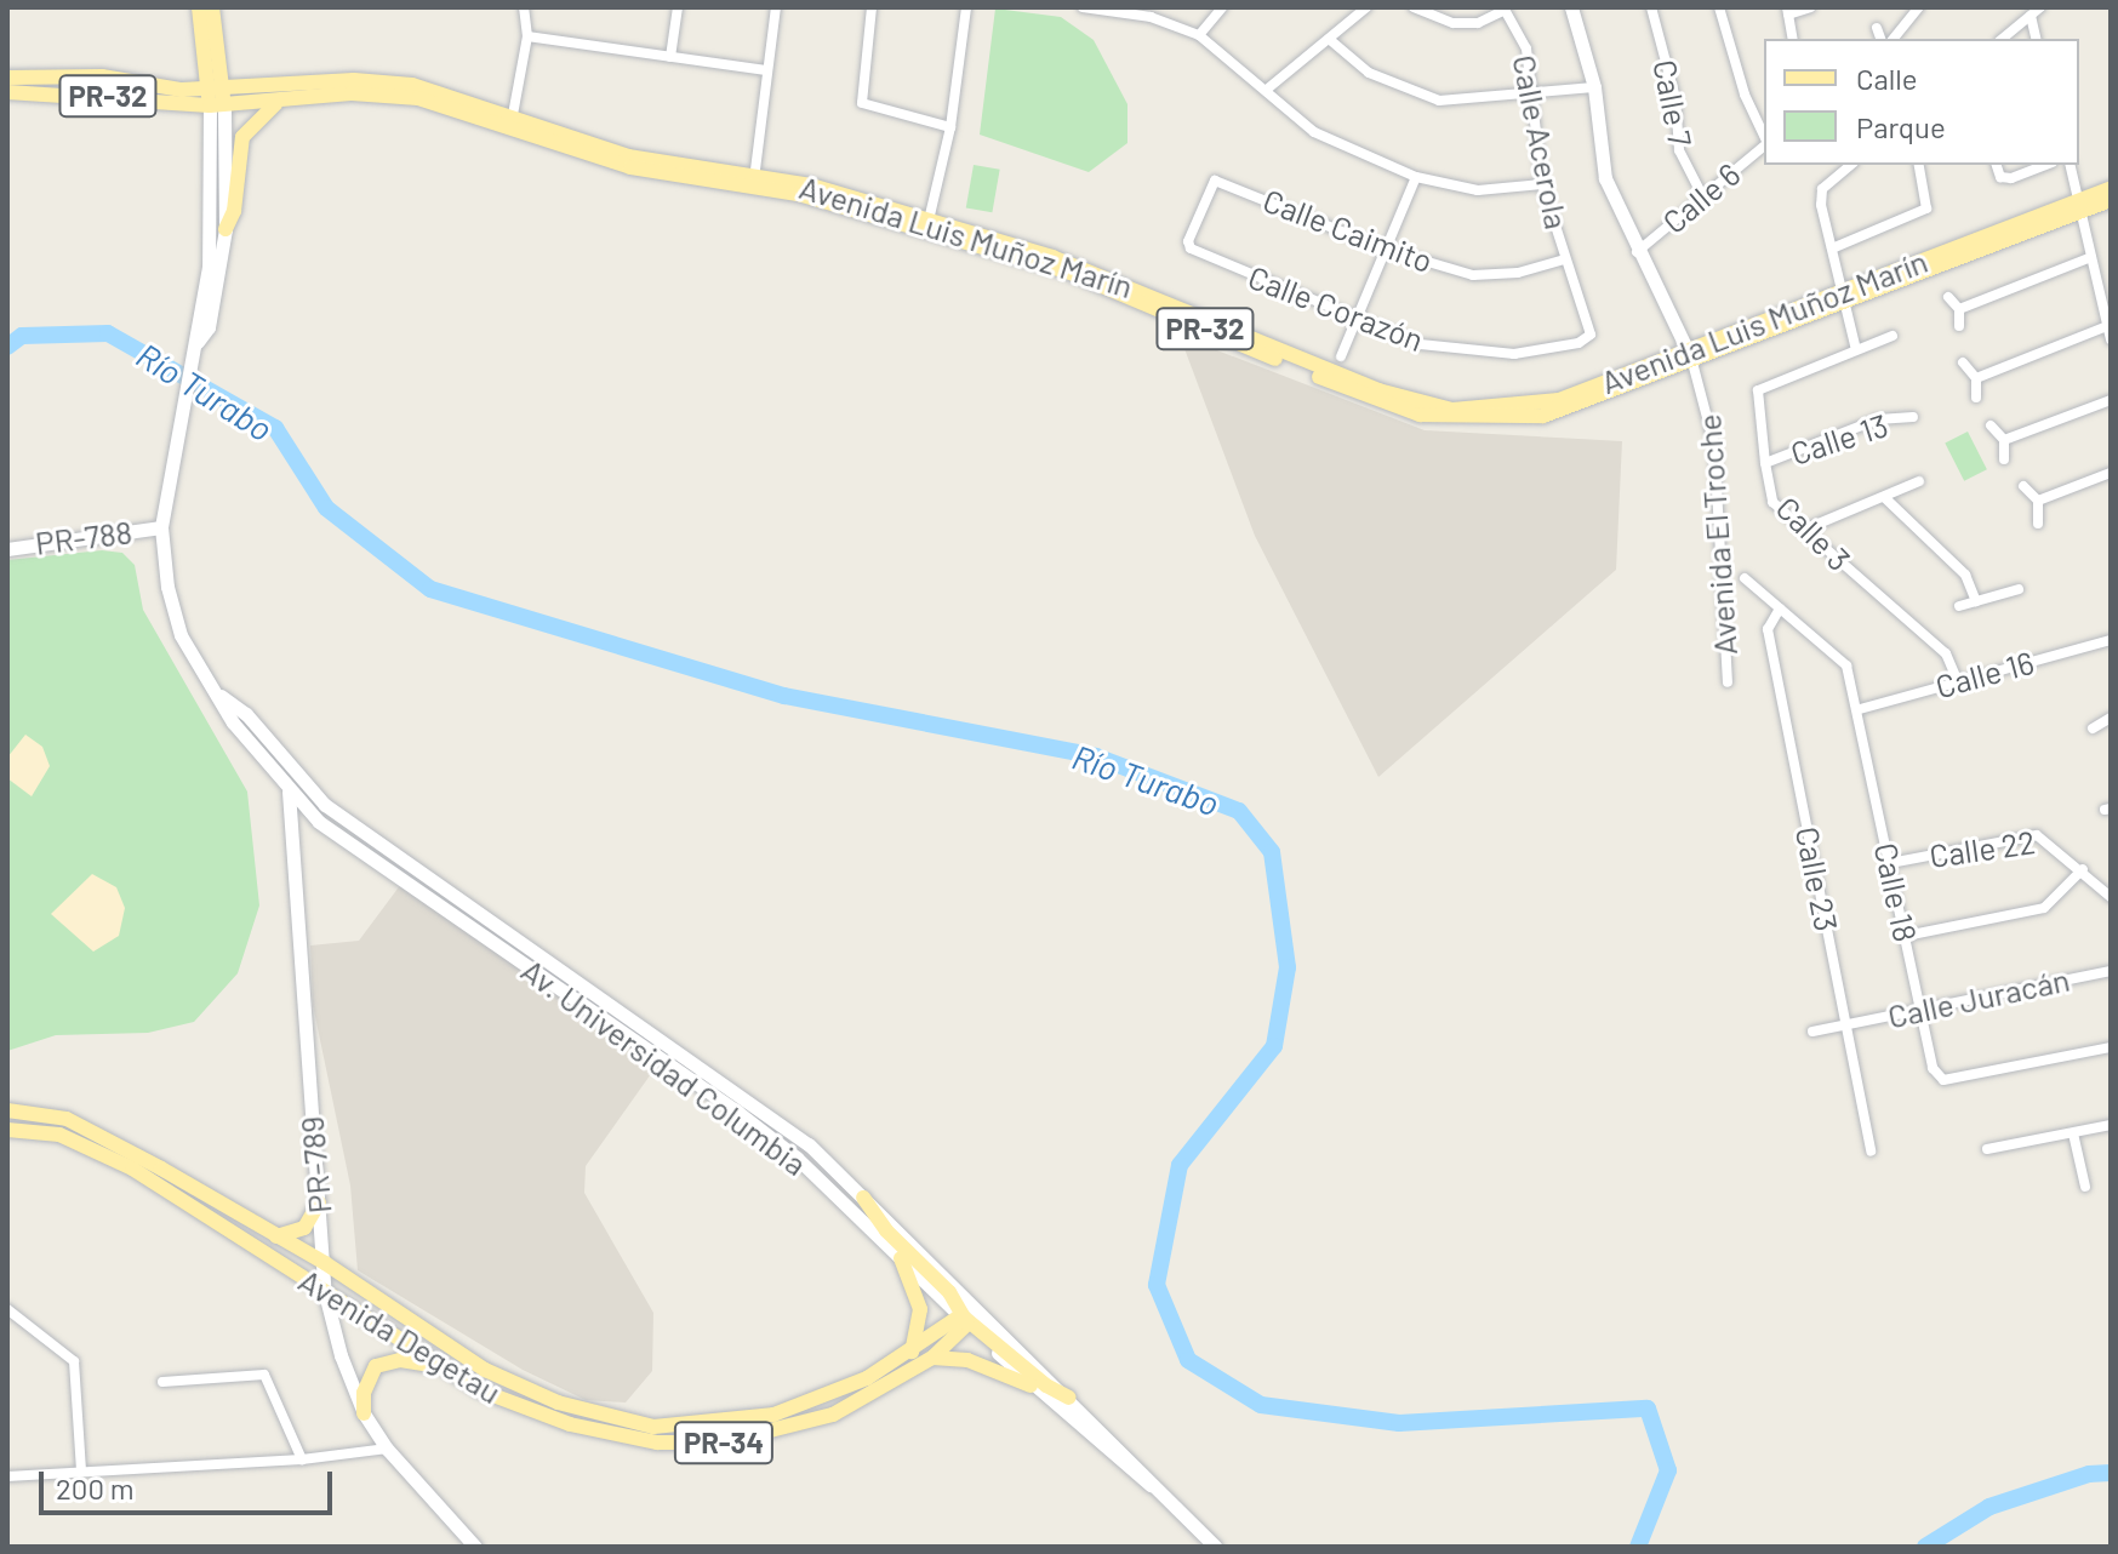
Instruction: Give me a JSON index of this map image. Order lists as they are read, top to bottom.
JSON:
{
  "streets": {
    "main road": [
      "PR-32",
      "Avenida Luis Muñoz Marín",
      "Avenida El Troche",
      "PR-788",
      "Av. Universidad Columbia",
      "PR-789",
      "Avenida Degetau",
      "PR-34"
    ],
    "street": [
      "Calle 7",
      "Calle Acerola",
      "Calle 6",
      "Calle Caimito",
      "Calle Corazón",
      "Calle 13",
      "Calle 3",
      "Calle 16",
      "Calle 22",
      "Calle 23",
      "Calle 18",
      "Calle Juracán"
    ]
  },
  "crossings": [
    ["Calle 7", "Calle 6"],
    ["Calle Acerola", "Calle Caimito"],
    ["Calle Acerola", "Calle Corazón"],
    ["Calle 6", "Avenida El Troche"],
    ["Calle Caimito", "Calle Corazón"],
    ["Avenida Luis Muñoz Marín", "Avenida El Troche"],
    ["Avenida Luis Muñoz Marín", "Av. Universidad Columbia"],
    ["Calle 13", "Calle 3"],
    ["Calle 3", "Calle 16"],
    ["PR-788", "Av. Universidad Columbia"],
    ["Calle 16", "Calle 18"],
    ["Calle 22", "Calle 18"],
    ["Calle 23", "Calle 18"],
    ["Calle 23", "Calle Juracán"],
    ["Calle 18", "Calle Juracán"],
    ["Av. Universidad Columbia", "PR-789"],
    ["Av. Universidad Columbia", "Avenida Degetau"],
    ["PR-789", "Avenida Degetau"]
  ],
  "water": ["Río Turabo"],
  "legend": ["Calle", "Parque"],
  "scale_bar": "200 m"
}
